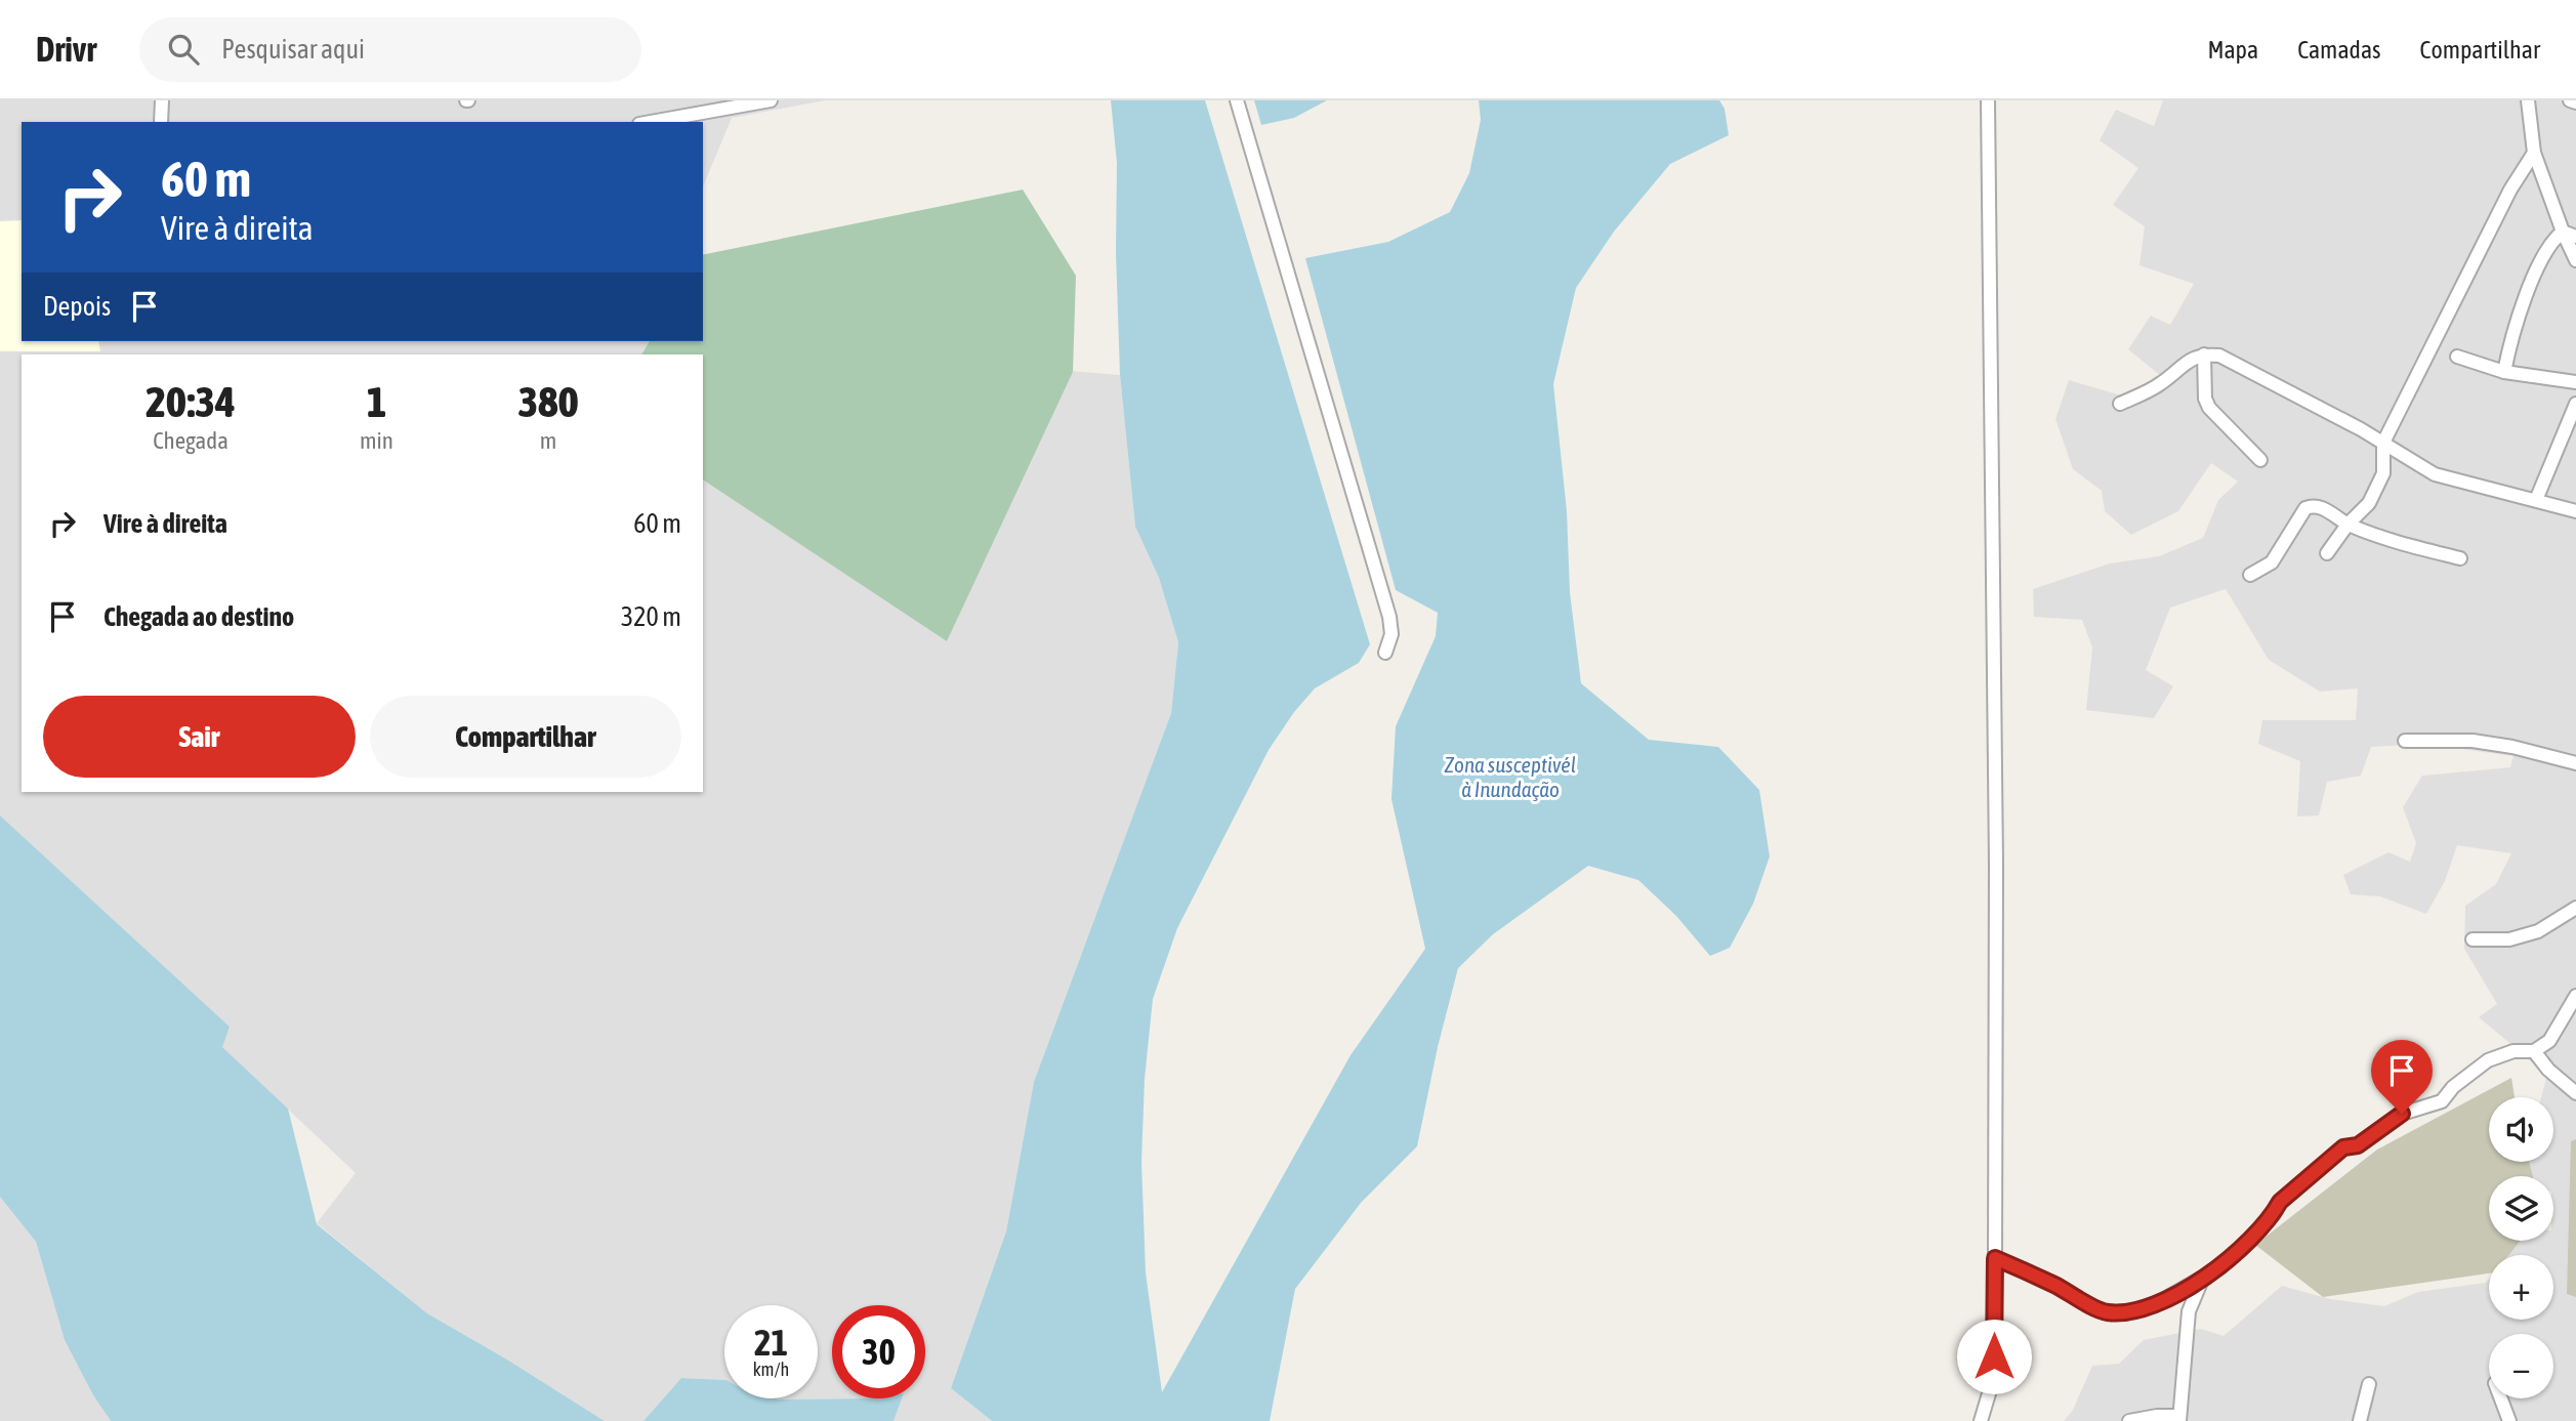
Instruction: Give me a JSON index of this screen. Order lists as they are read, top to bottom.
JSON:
{
  "water": ["Zona susceptivél à Inundação"],
  "page": {
    "header": "Drivr",
    "search": "Pesquisar aqui",
    "nav": ["Mapa", "Camadas", "Compartilhar"],
    "turn": ["60 m", "Vire à direita"],
    "then": "Depois",
    "eta": [
      "20:34",
      "Chegada",
      "1",
      "min",
      "380",
      "m"
    ],
    "list": [
      {
        "name": "Vire à direita",
        "value": "60 m"
      },
      {
        "name": "Chegada ao destino",
        "value": "320 m"
      }
    ],
    "buttons": ["Sair", "Compartilhar"],
    "map_buttons": ["+", "−"],
    "speed": "21 km/h",
    "limit": "30"
  }
}
